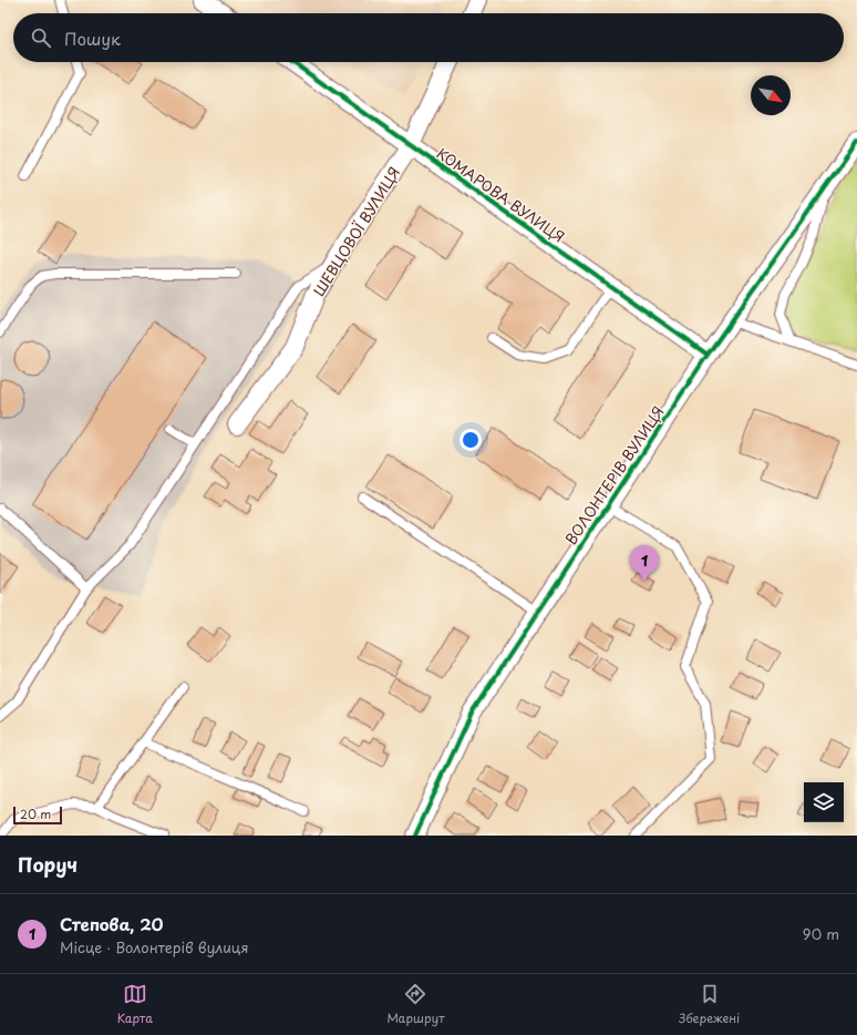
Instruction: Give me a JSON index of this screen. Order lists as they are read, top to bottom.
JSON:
{
  "streets": {
    "street": ["КОМАРОВА ВУЛИЦЯ", "ШЕВЦОВОЇ ВУЛИЦЯ", "ВОЛОНТЕРІВ ВУЛИЦЯ"]
  },
  "crossings": [
    ["КОМАРОВА ВУЛИЦЯ", "ШЕВЦОВОЇ ВУЛИЦЯ"],
    ["КОМАРОВА ВУЛИЦЯ", "ВОЛОНТЕРІВ ВУЛИЦЯ"]
  ],
  "scale_bar": "20 m",
  "north": "bottom right",
  "page": {
    "search": "Пошук",
    "pins": "1",
    "scale": "20 m",
    "heading": "Поруч",
    "list": [
      {
        "mark": "1",
        "name": "Степова, 20",
        "note": "Місце · Волонтерів вулиця",
        "value": "90 m"
      }
    ],
    "nav": ["Карта", "Маршрут", "Збережені"]
  }
}
